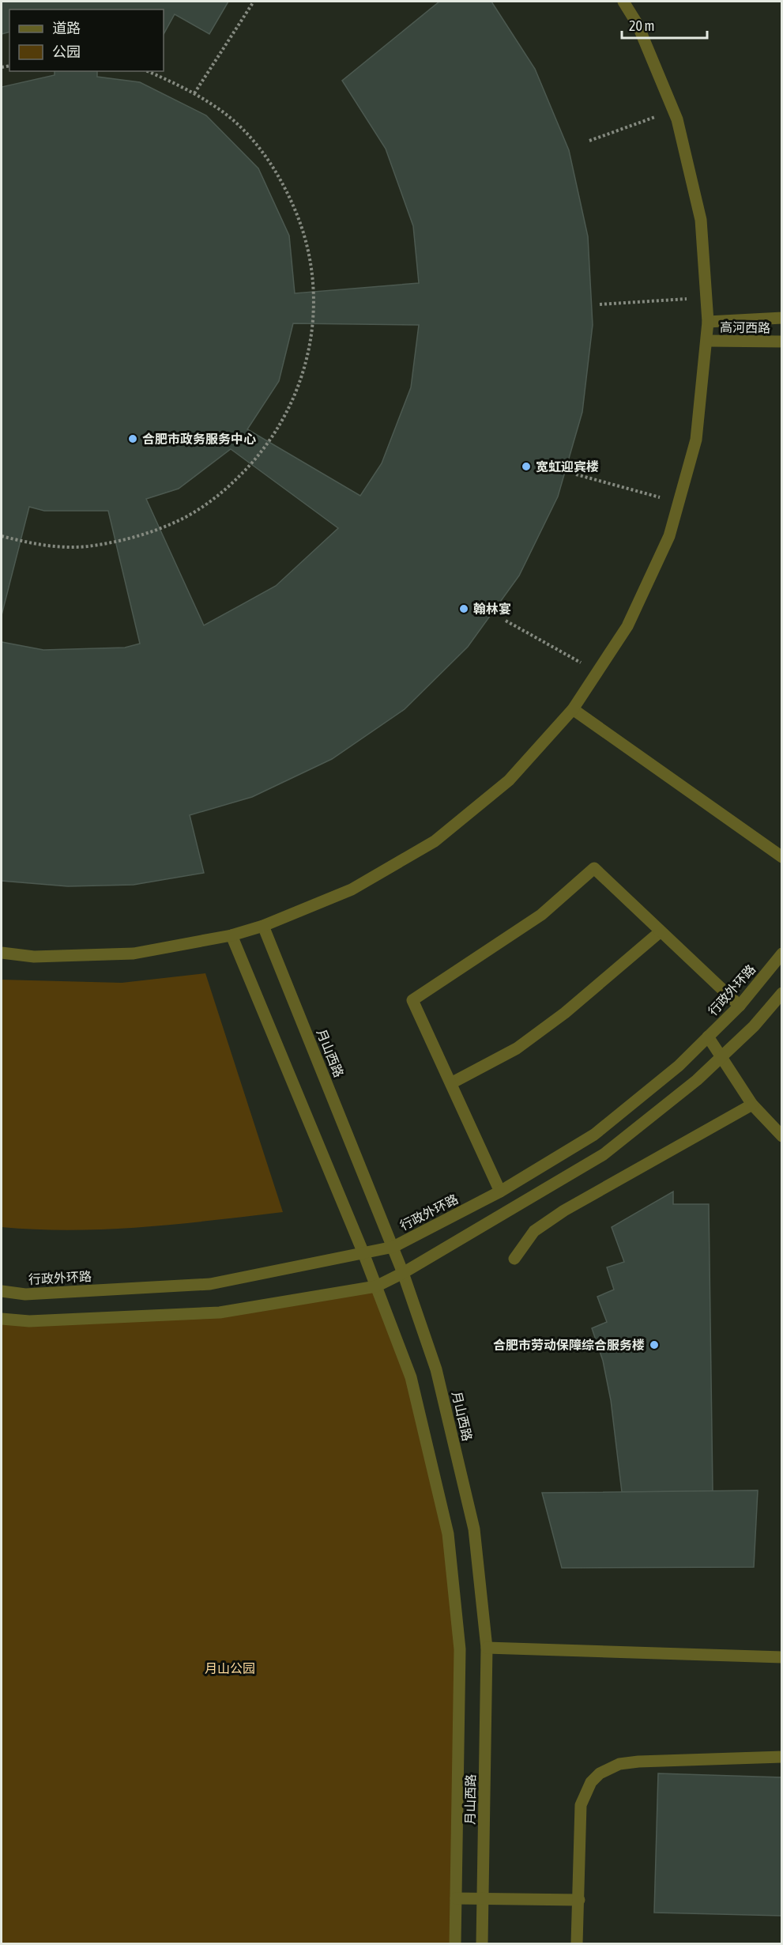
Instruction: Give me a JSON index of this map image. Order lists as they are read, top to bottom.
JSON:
{
  "streets": {
    "street": ["高河西路", "行政外环路", "月山西路"]
  },
  "crossings": [
    ["行政外环路", "月山西路"]
  ],
  "parks": ["月山公园"],
  "places": [
    "合肥市政务服务中心",
    "宽虹迎宾楼",
    "翰林宴",
    "合肥市劳动保障综合服务楼"
  ],
  "legend": ["道路", "公园"],
  "scale_bar": "20 m"
}
